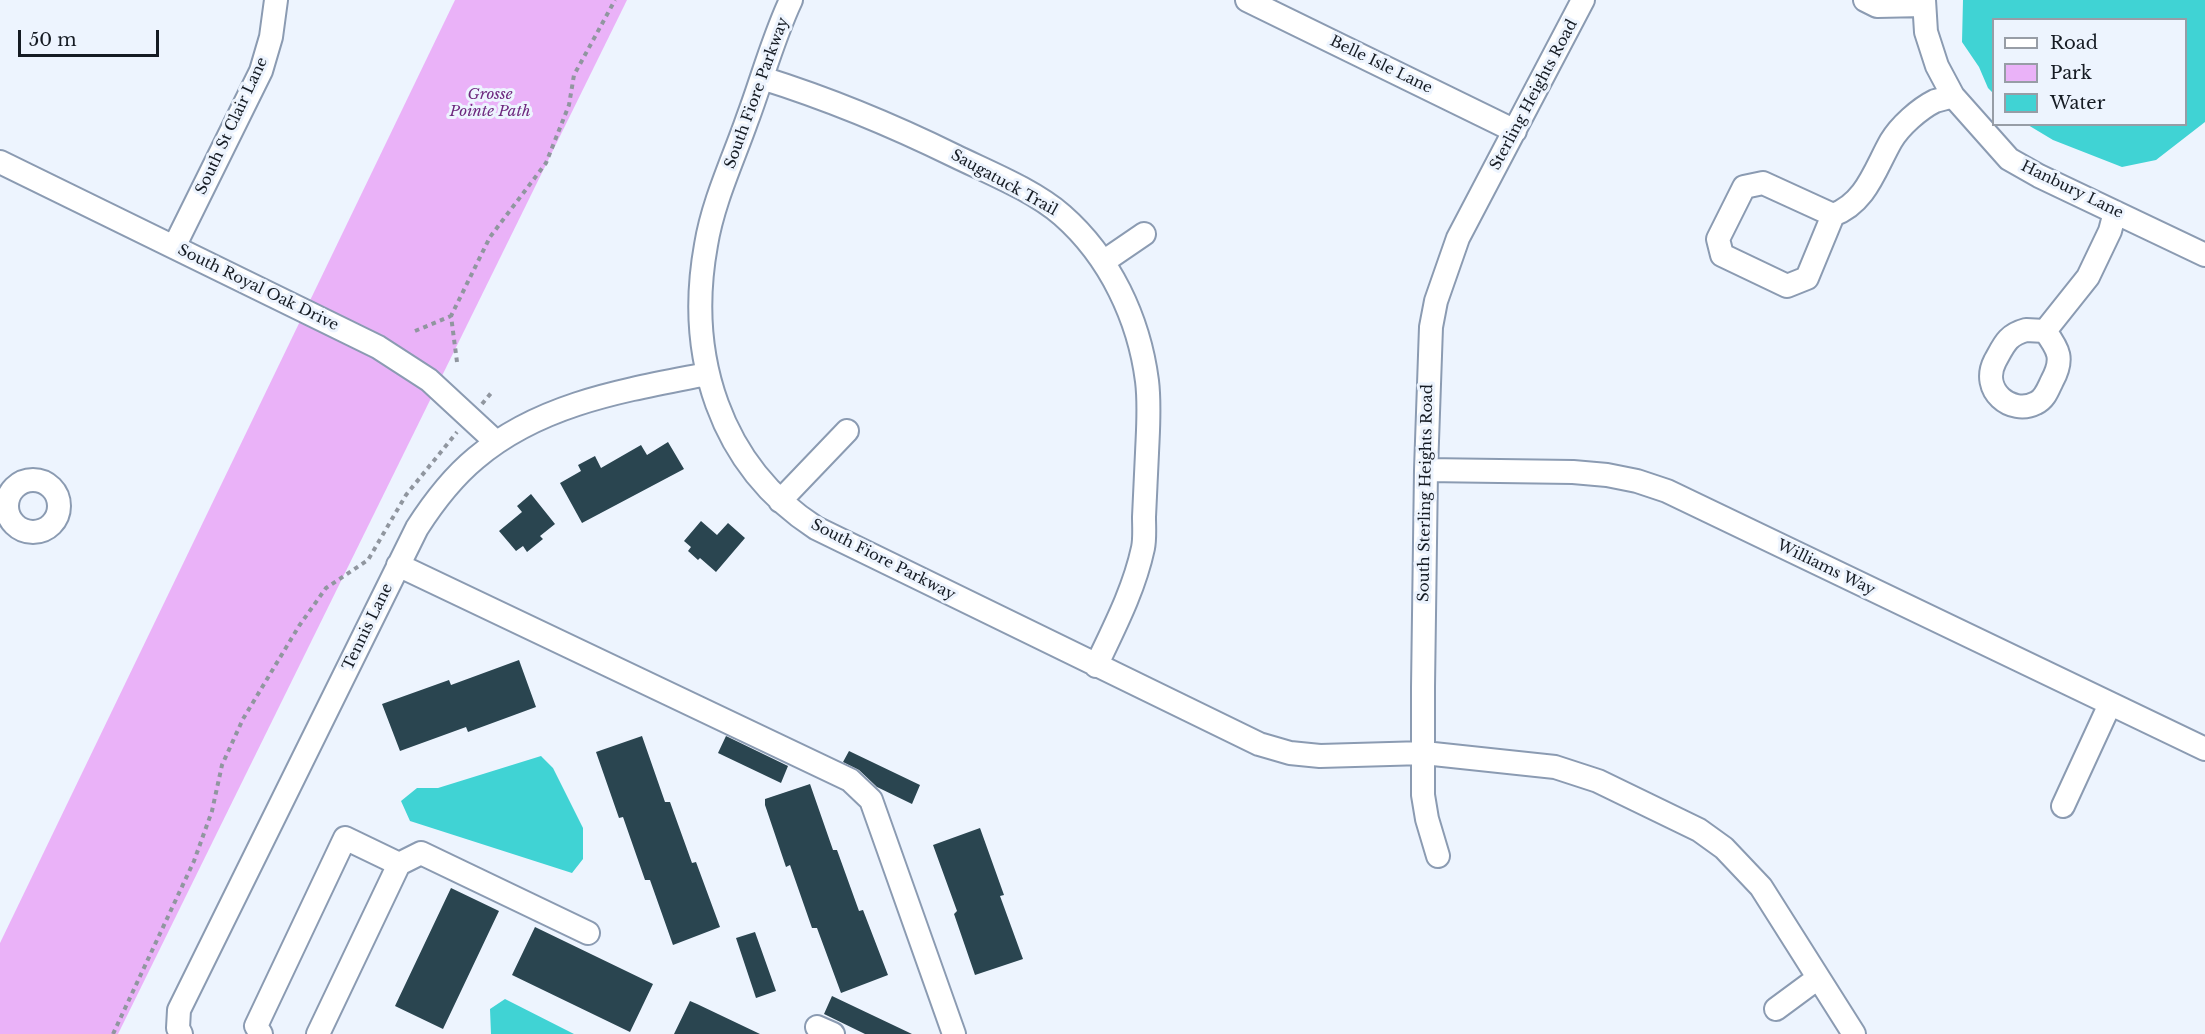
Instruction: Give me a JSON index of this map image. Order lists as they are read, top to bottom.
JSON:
{
  "streets": {
    "street": [
      "Belle Isle Lane",
      "South Fiore Parkway",
      "Sterling Heights Road",
      "South St Clair Lane",
      "Saugatuck Trail",
      "Hanbury Lane",
      "South Royal Oak Drive",
      "South Sterling Heights Road",
      "Williams Way",
      "Tennis Lane"
    ]
  },
  "crossings": [
    ["Belle Isle Lane", "Sterling Heights Road"],
    ["South Fiore Parkway", "Saugatuck Trail"],
    ["South Fiore Parkway", "South Sterling Heights Road"],
    ["South Fiore Parkway", "Tennis Lane"],
    ["Sterling Heights Road", "South Sterling Heights Road"],
    ["South St Clair Lane", "South Royal Oak Drive"],
    ["South Royal Oak Drive", "Tennis Lane"],
    ["South Sterling Heights Road", "Williams Way"]
  ],
  "parks": ["Grosse Pointe Path"],
  "legend": ["Road", "Park", "Water"],
  "scale_bar": "50 m"
}
